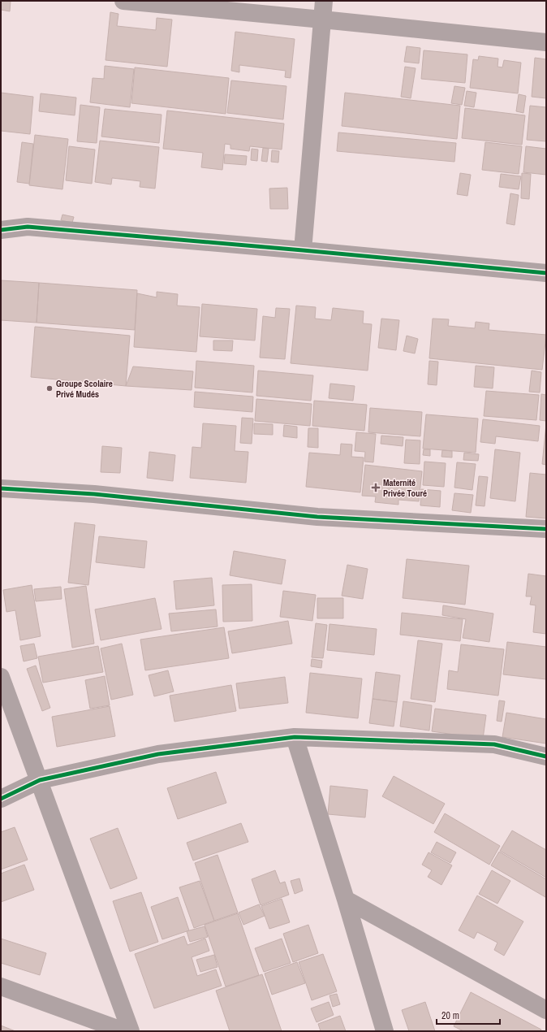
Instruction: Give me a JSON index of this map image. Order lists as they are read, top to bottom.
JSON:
{
  "places": {
    "other": ["Groupe Scolaire Privé Mudés"],
    "health": ["Maternité Privée Touré"]
  },
  "scale_bar": "20 m"
}
